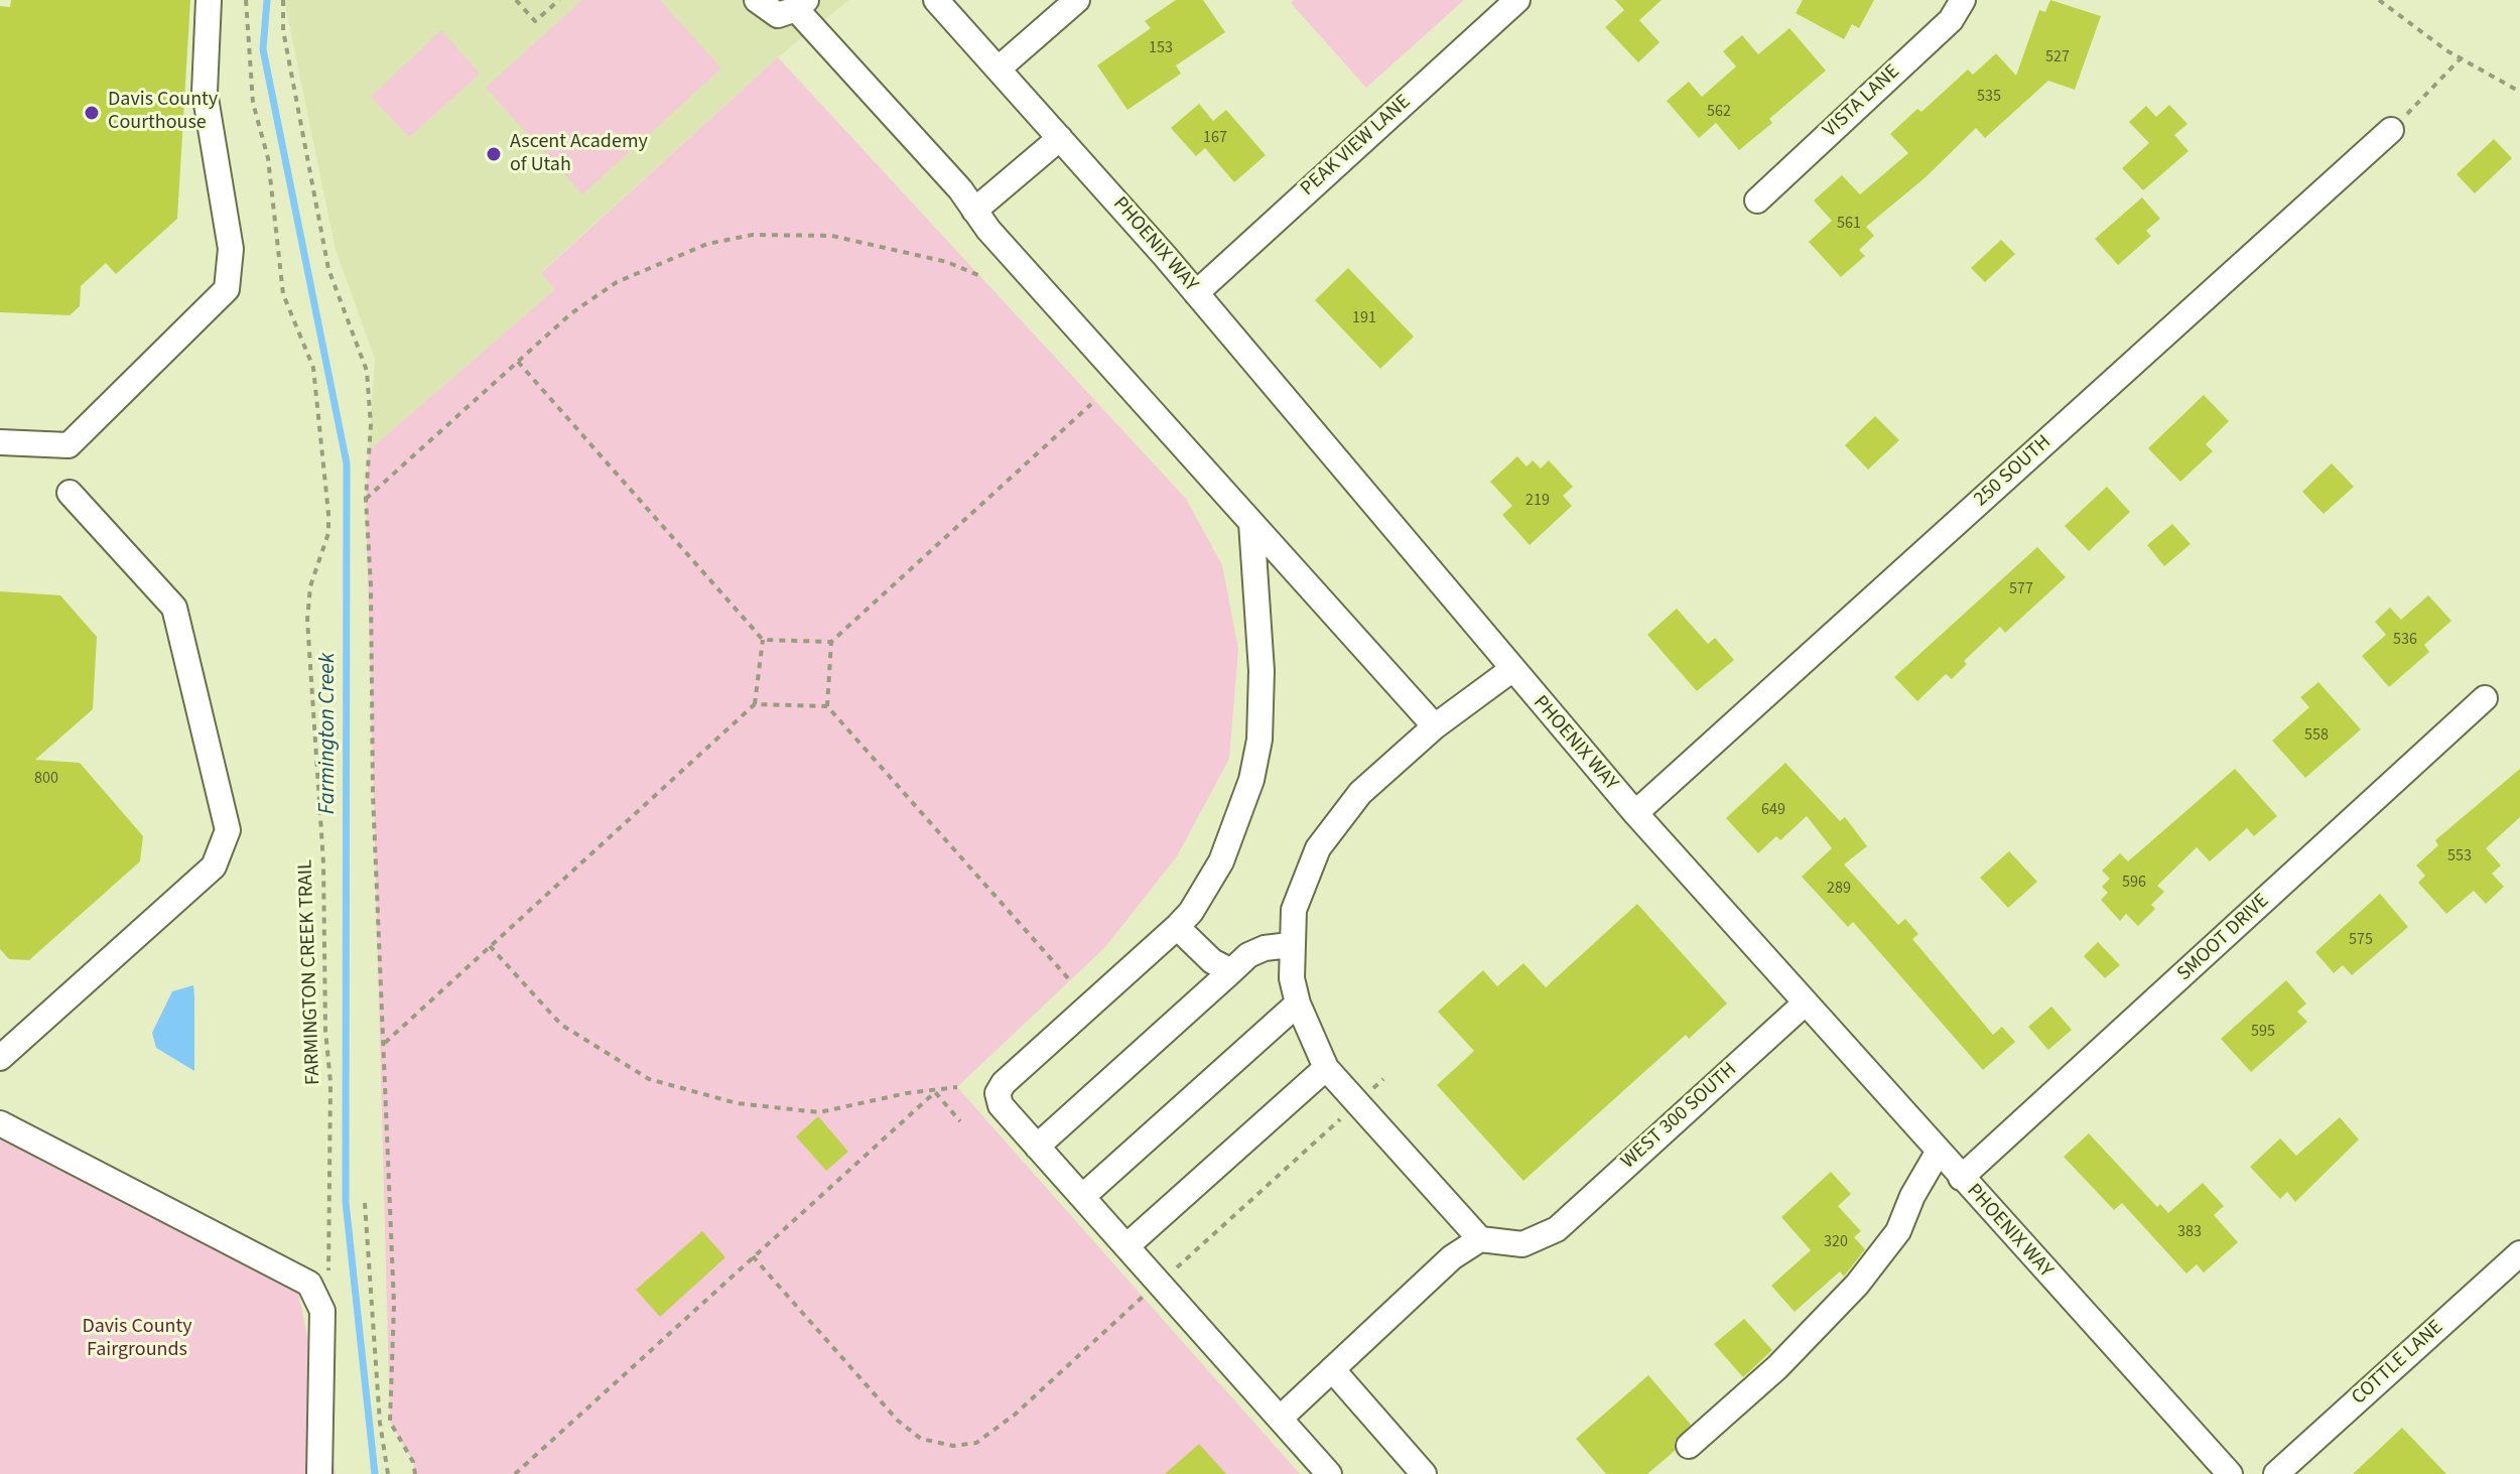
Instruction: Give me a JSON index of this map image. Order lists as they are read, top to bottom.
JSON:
{
  "streets": {
    "street": [
      "VISTA LANE",
      "PEAK VIEW LANE",
      "PHOENIX WAY",
      "250 SOUTH",
      "SMOOT DRIVE",
      "WEST 300 SOUTH",
      "COTTLE LANE"
    ],
    "path": ["FARMINGTON CREEK TRAIL"]
  },
  "crossings": [
    ["PEAK VIEW LANE", "PHOENIX WAY"],
    ["PHOENIX WAY", "250 SOUTH"],
    ["PHOENIX WAY", "SMOOT DRIVE"],
    ["PHOENIX WAY", "WEST 300 SOUTH"]
  ],
  "water": ["Farmington Creek"],
  "parks": ["Davis County Fairgrounds"],
  "places": ["Davis County Courthouse", "Ascent Academy of Utah"],
  "house_numbers": [
    "153",
    "527",
    "535",
    "562",
    "167",
    "561",
    "191",
    "219",
    "577",
    "536",
    "558",
    "800",
    "649",
    "553",
    "596",
    "289",
    "575",
    "595",
    "383",
    "320"
  ]
}
